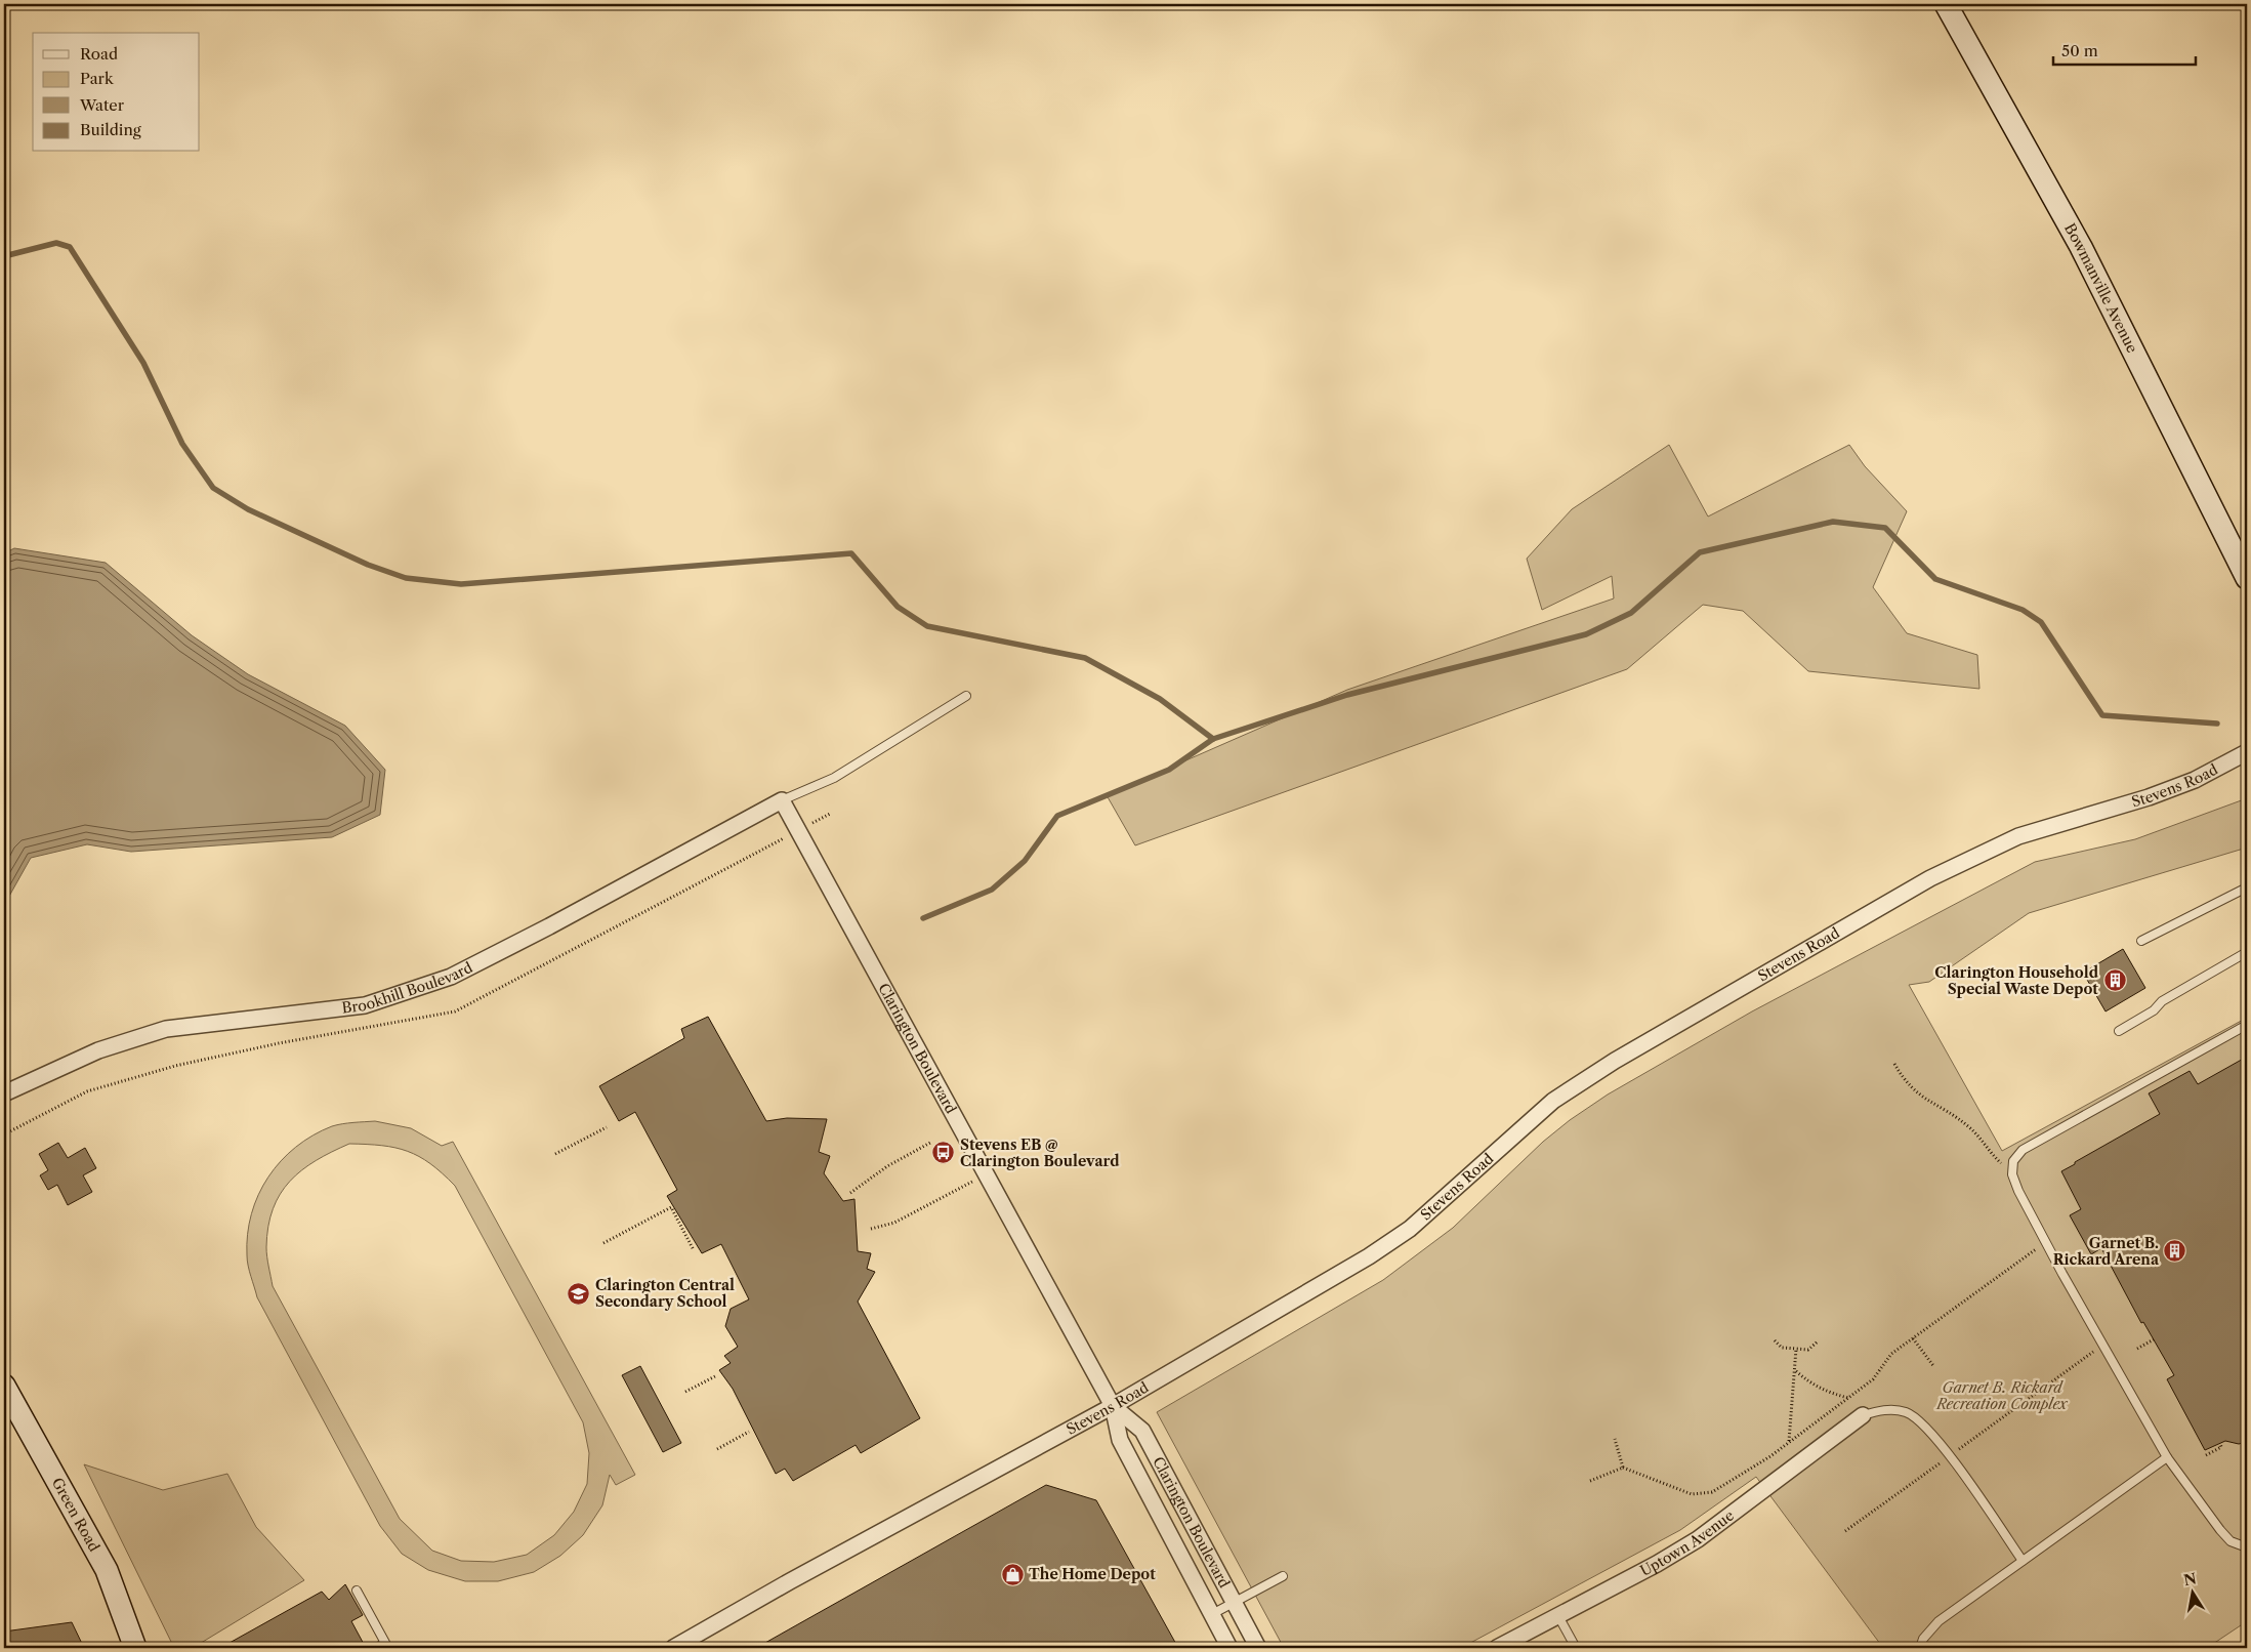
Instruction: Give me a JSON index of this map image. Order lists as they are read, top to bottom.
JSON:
{
  "streets": {
    "main road": ["Bowmanville Avenue", "Green Road"],
    "street": [
      "Stevens Road",
      "Brookhill Boulevard",
      "Clarington Boulevard",
      "Uptown Avenue"
    ]
  },
  "crossings": [
    ["Stevens Road", "Clarington Boulevard"],
    ["Brookhill Boulevard", "Clarington Boulevard"]
  ],
  "parks": ["Garnet B. Rickard Recreation Complex"],
  "places": {
    "building": ["Clarington Household Special Waste Depot", "Garnet B. Rickard Arena"],
    "bus stop": ["Stevens EB @ Clarington Boulevard"],
    "school or university": ["Clarington Central Secondary School"],
    "shop": ["The Home Depot"]
  },
  "legend": [
    "Road",
    "Park",
    "Water",
    "Building"
  ],
  "scale_bar": "50 m",
  "north": "top"
}
